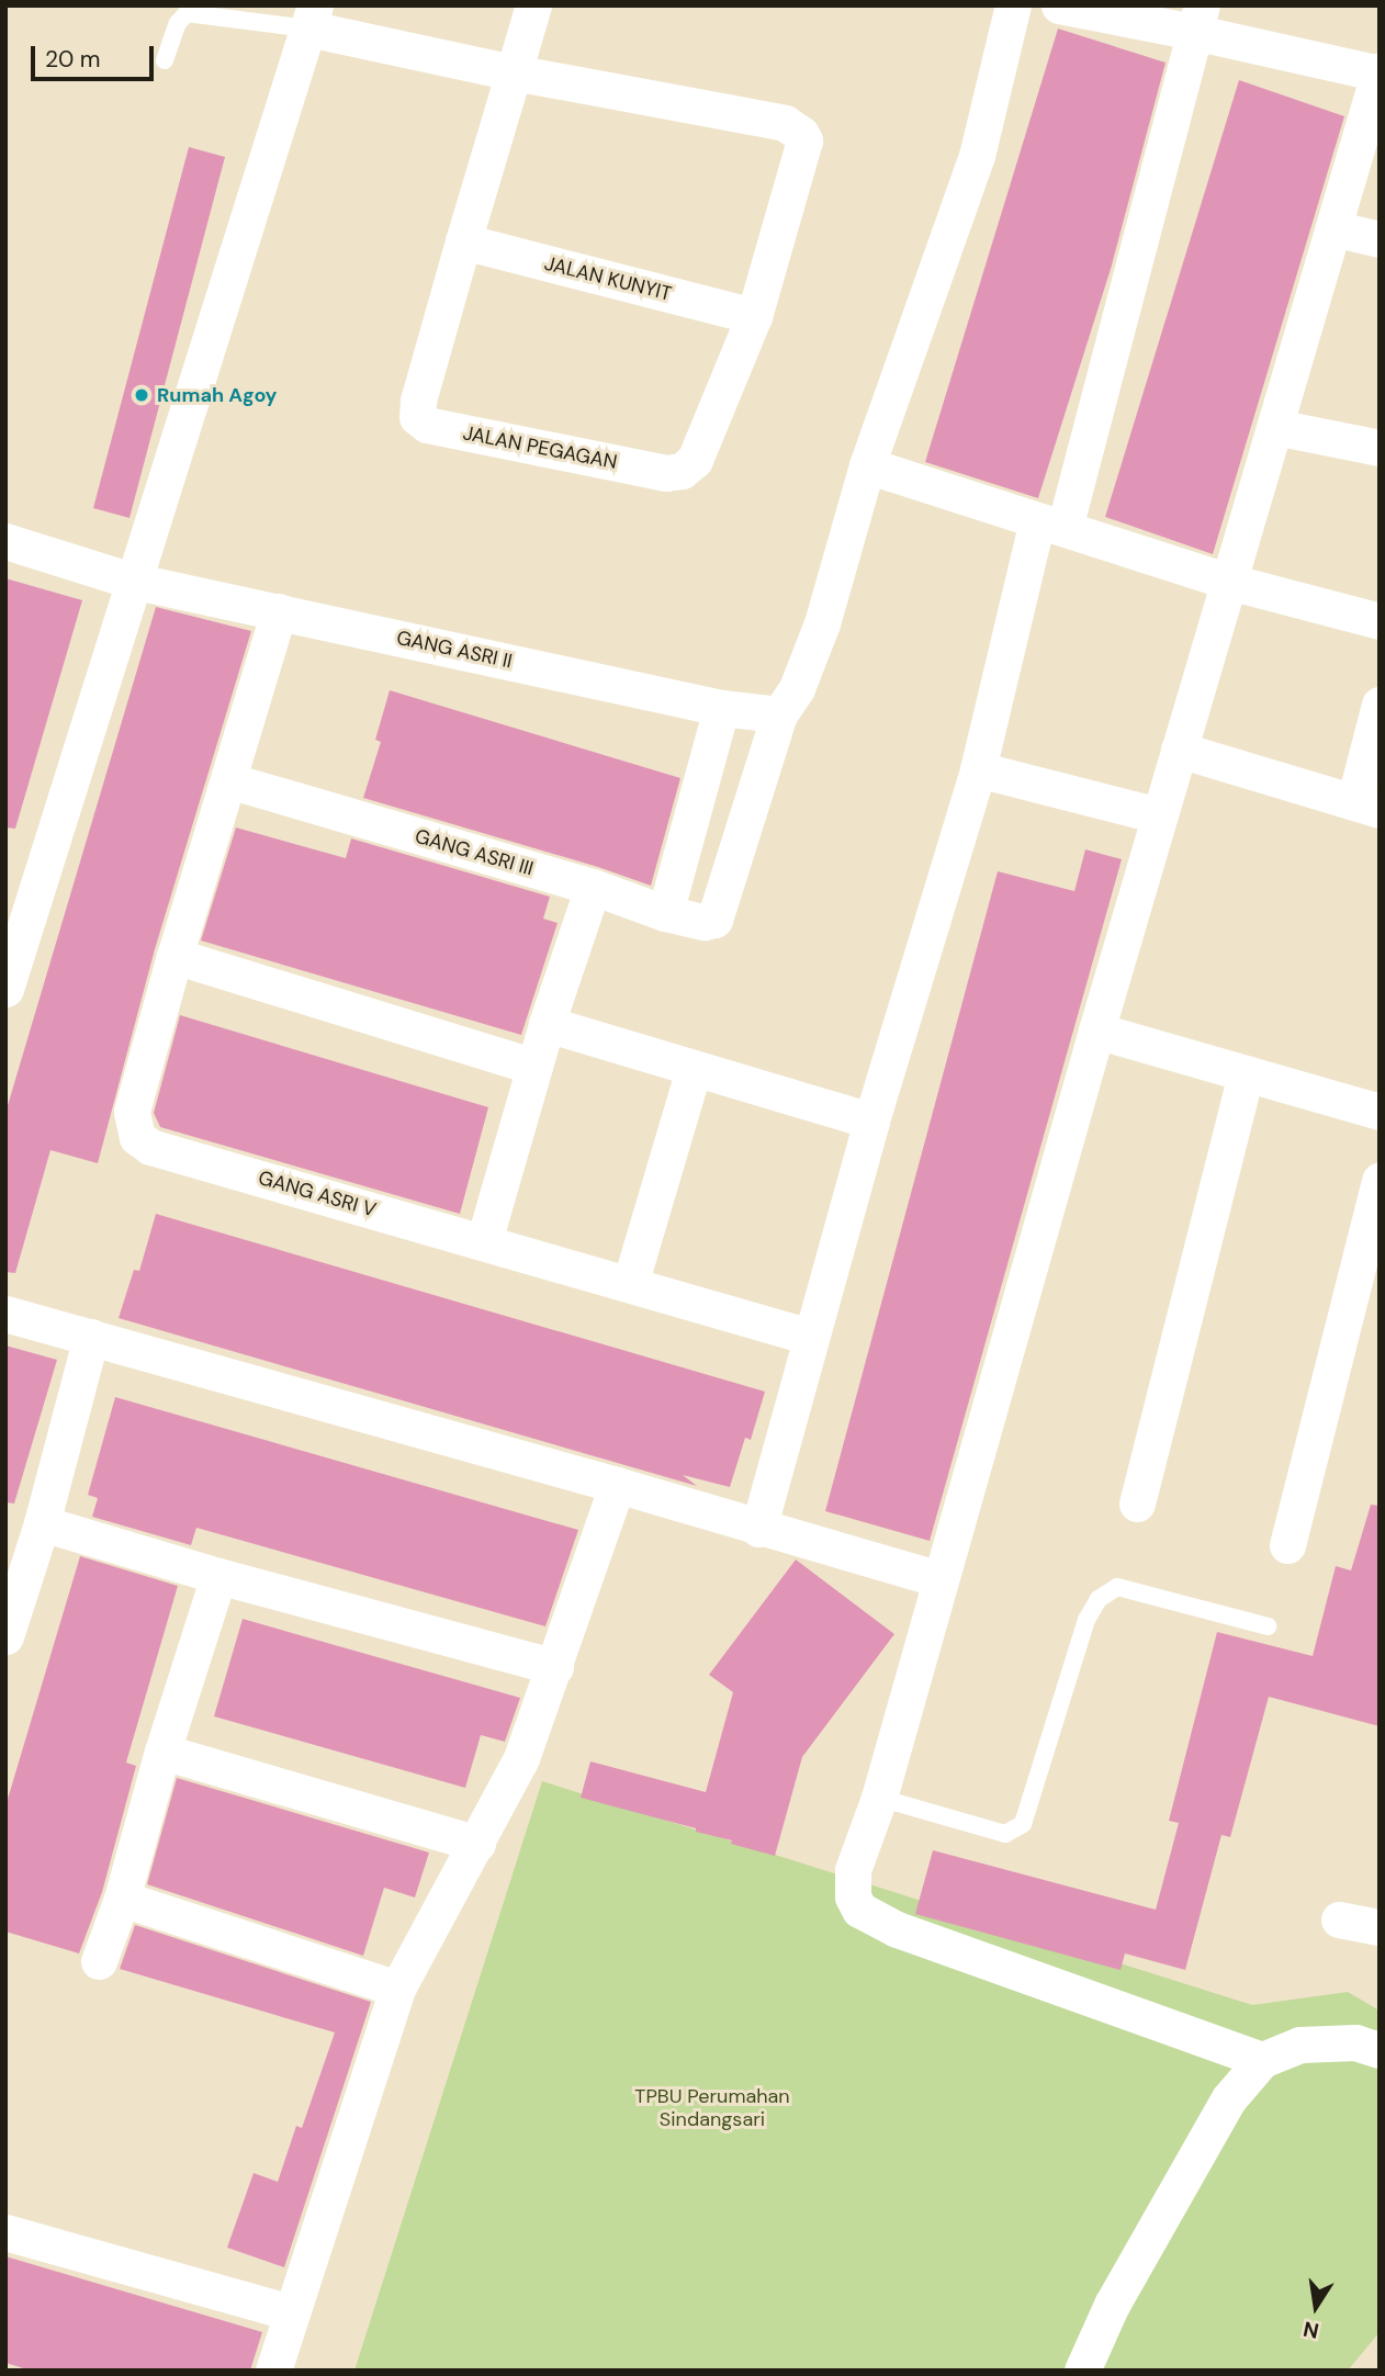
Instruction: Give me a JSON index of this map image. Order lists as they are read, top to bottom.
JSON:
{
  "streets": {
    "street": [
      "JALAN KUNYIT",
      "JALAN PEGAGAN",
      "GANG ASRI II",
      "GANG ASRI III",
      "GANG ASRI V"
    ]
  },
  "crossings": [
    ["JALAN KUNYIT", "JALAN PEGAGAN"],
    ["GANG ASRI II", "GANG ASRI III"]
  ],
  "parks": ["TPBU Perumahan Sindangsari"],
  "places": ["Rumah Agoy"],
  "scale_bar": "20 m",
  "north": "bottom"
}
